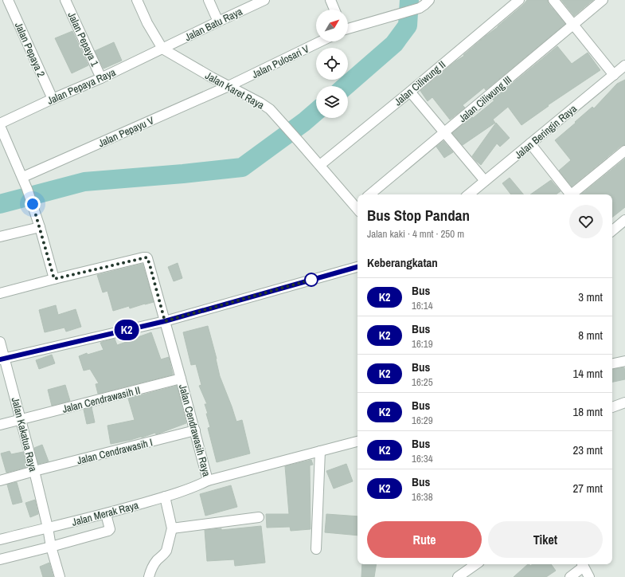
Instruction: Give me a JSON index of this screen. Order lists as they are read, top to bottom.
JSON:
{
  "streets": {
    "street": [
      "Jalan Batu Raya",
      "Jalan Pepaya 1",
      "Jalan Pepaya 2",
      "Jalan Pulosari V",
      "Jalan Ciliwung II",
      "Jalan Pepaya Raya",
      "Jalan Karet Raya",
      "Jalan Ciliwung III",
      "Jalan Pepayu V",
      "Jalan Beringin Raya",
      "Jalan Cendrawasih II",
      "Jalan Cendrawasih Raya",
      "Jalan Kakatua Raya",
      "Jalan Cendrawasih I",
      "Jalan Merak Raya"
    ]
  },
  "crossings": [
    ["Jalan Batu Raya", "Jalan Pepaya Raya"],
    ["Jalan Batu Raya", "Jalan Karet Raya"],
    ["Jalan Pepaya 1", "Jalan Pepaya Raya"],
    ["Jalan Pepaya 2", "Jalan Pepaya Raya"],
    ["Jalan Pulosari V", "Jalan Karet Raya"],
    ["Jalan Pulosari V", "Jalan Pepayu V"],
    ["Jalan Ciliwung II", "Jalan Karet Raya"],
    ["Jalan Pepaya Raya", "Jalan Karet Raya"],
    ["Jalan Karet Raya", "Jalan Pepayu V"],
    ["Jalan Cendrawasih II", "Jalan Cendrawasih Raya"],
    ["Jalan Cendrawasih II", "Jalan Kakatua Raya"],
    ["Jalan Cendrawasih Raya", "Jalan Cendrawasih I"],
    ["Jalan Cendrawasih Raya", "Jalan Merak Raya"],
    ["Jalan Kakatua Raya", "Jalan Cendrawasih I"],
    ["Jalan Kakatua Raya", "Jalan Merak Raya"]
  ],
  "lines": ["bus line K2"],
  "north": "top right",
  "page": {
    "on_map": "K2",
    "heading": [
      ["Bus Stop Pandan", "Jalan kaki · 4 mnt · 250 m"],
      "Keberangkatan"
    ],
    "list": [
      {
        "mark": "K2",
        "name": "Bus",
        "note": "16:14",
        "value": "3 mnt"
      },
      {
        "mark": "K2",
        "name": "Bus",
        "note": "16:19",
        "value": "8 mnt"
      },
      {
        "mark": "K2",
        "name": "Bus",
        "note": "16:25",
        "value": "14 mnt"
      },
      {
        "mark": "K2",
        "name": "Bus",
        "note": "16:29",
        "value": "18 mnt"
      },
      {
        "mark": "K2",
        "name": "Bus",
        "note": "16:34",
        "value": "23 mnt"
      },
      {
        "mark": "K2",
        "name": "Bus",
        "note": "16:38",
        "value": "27 mnt"
      }
    ],
    "buttons": ["Rute", "Tiket"]
  }
}
